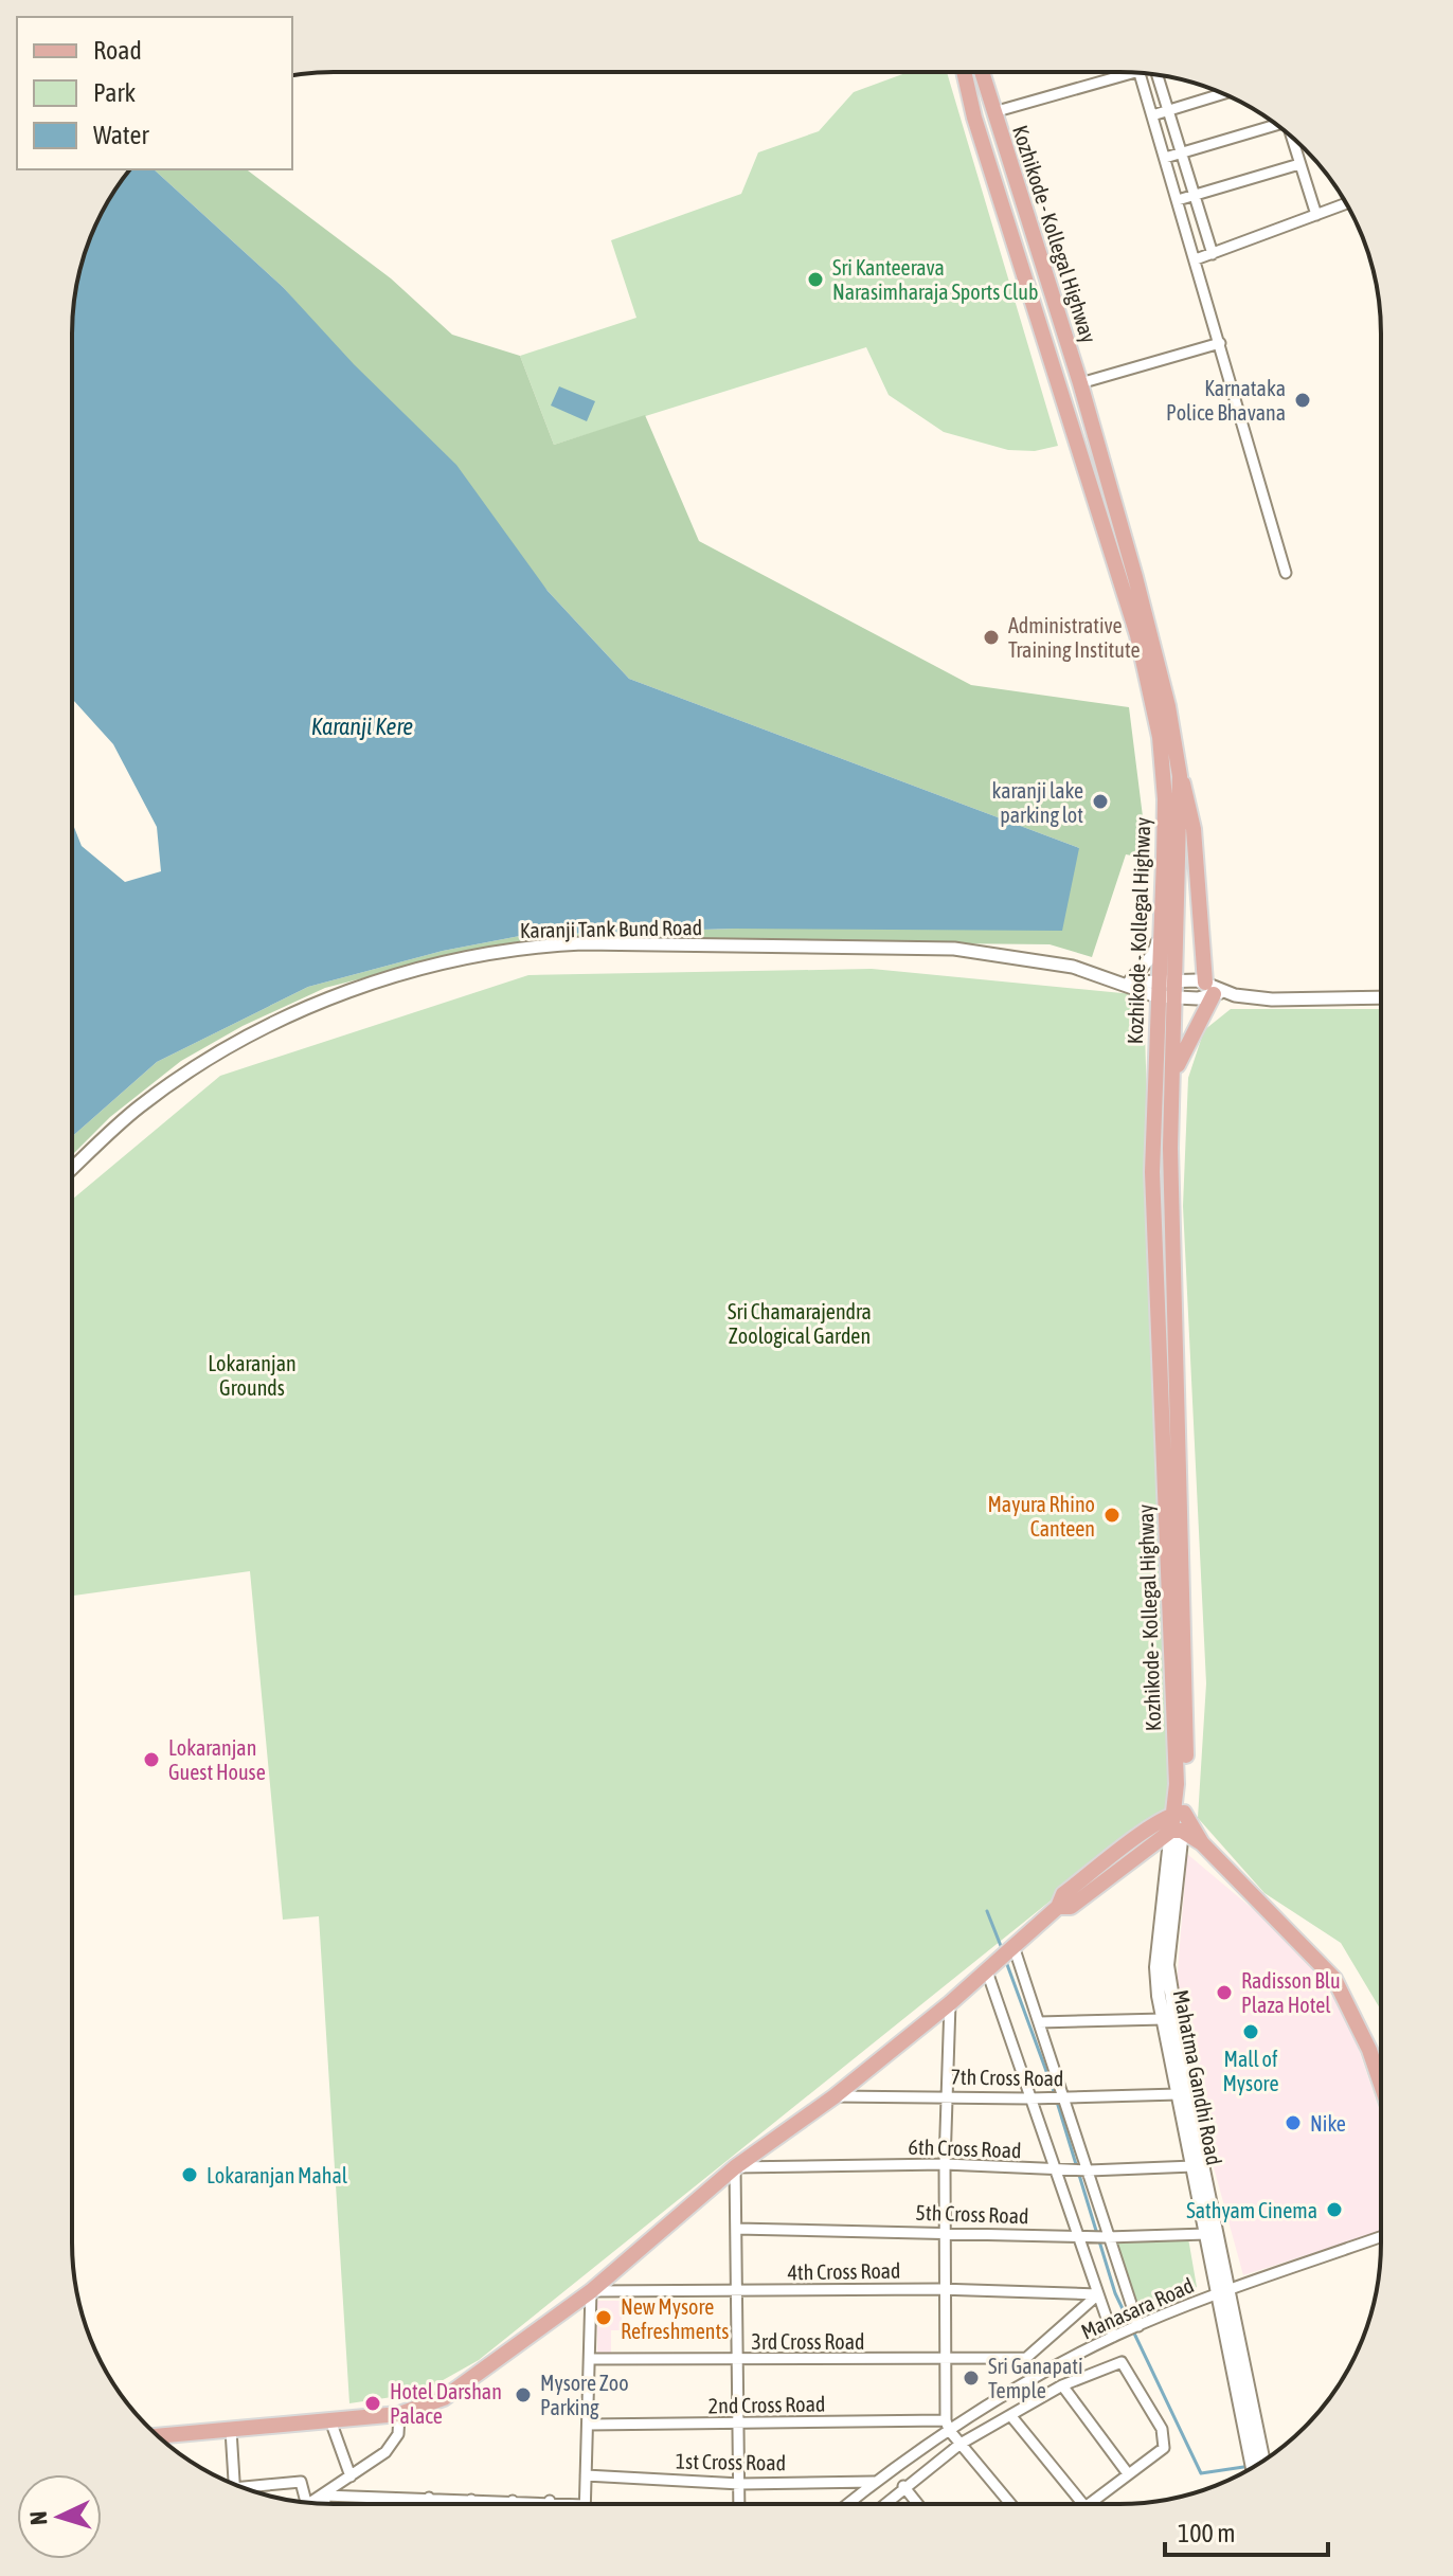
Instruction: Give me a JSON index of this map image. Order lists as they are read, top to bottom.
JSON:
{
  "streets": {
    "main road": ["Kozhikode - Kollegal Highway", "Mahatma Gandhi Road"],
    "street": [
      "Karanji Tank Bund Road",
      "7th Cross Road",
      "6th Cross Road",
      "5th Cross Road",
      "4th Cross Road",
      "Manasara Road",
      "3rd Cross Road",
      "2nd Cross Road",
      "1st Cross Road"
    ]
  },
  "crossings": [
    ["Kozhikode - Kollegal Highway", "Karanji Tank Bund Road"],
    ["Kozhikode - Kollegal Highway", "Mahatma Gandhi Road"],
    ["7th Cross Road", "Mahatma Gandhi Road"],
    ["Mahatma Gandhi Road", "6th Cross Road"],
    ["Mahatma Gandhi Road", "5th Cross Road"],
    ["Mahatma Gandhi Road", "Manasara Road"],
    ["4th Cross Road", "3rd Cross Road"],
    ["Manasara Road", "2nd Cross Road"],
    ["Manasara Road", "1st Cross Road"]
  ],
  "water": ["Karanji Kere"],
  "parks": ["Sri Chamarajendra Zoological Garden", "Lokaranjan Grounds"],
  "places": [
    "Sri Kanteerava Narasimharaja Sports Club",
    "Karnataka Police Bhavana",
    "Administrative Training Institute",
    "karanji lake parking lot",
    "Mayura Rhino Canteen",
    "Lokaranjan Guest House",
    "Radisson Blu Plaza Hotel",
    "Mall of Mysore",
    "Nike",
    "Lokaranjan Mahal",
    "Sathyam Cinema",
    "New Mysore Refreshments",
    "Sri Ganapati Temple",
    "Mysore Zoo Parking",
    "Hotel Darshan Palace"
  ],
  "legend": ["Road", "Park", "Water"],
  "scale_bar": "100 m",
  "north": "left"
}
